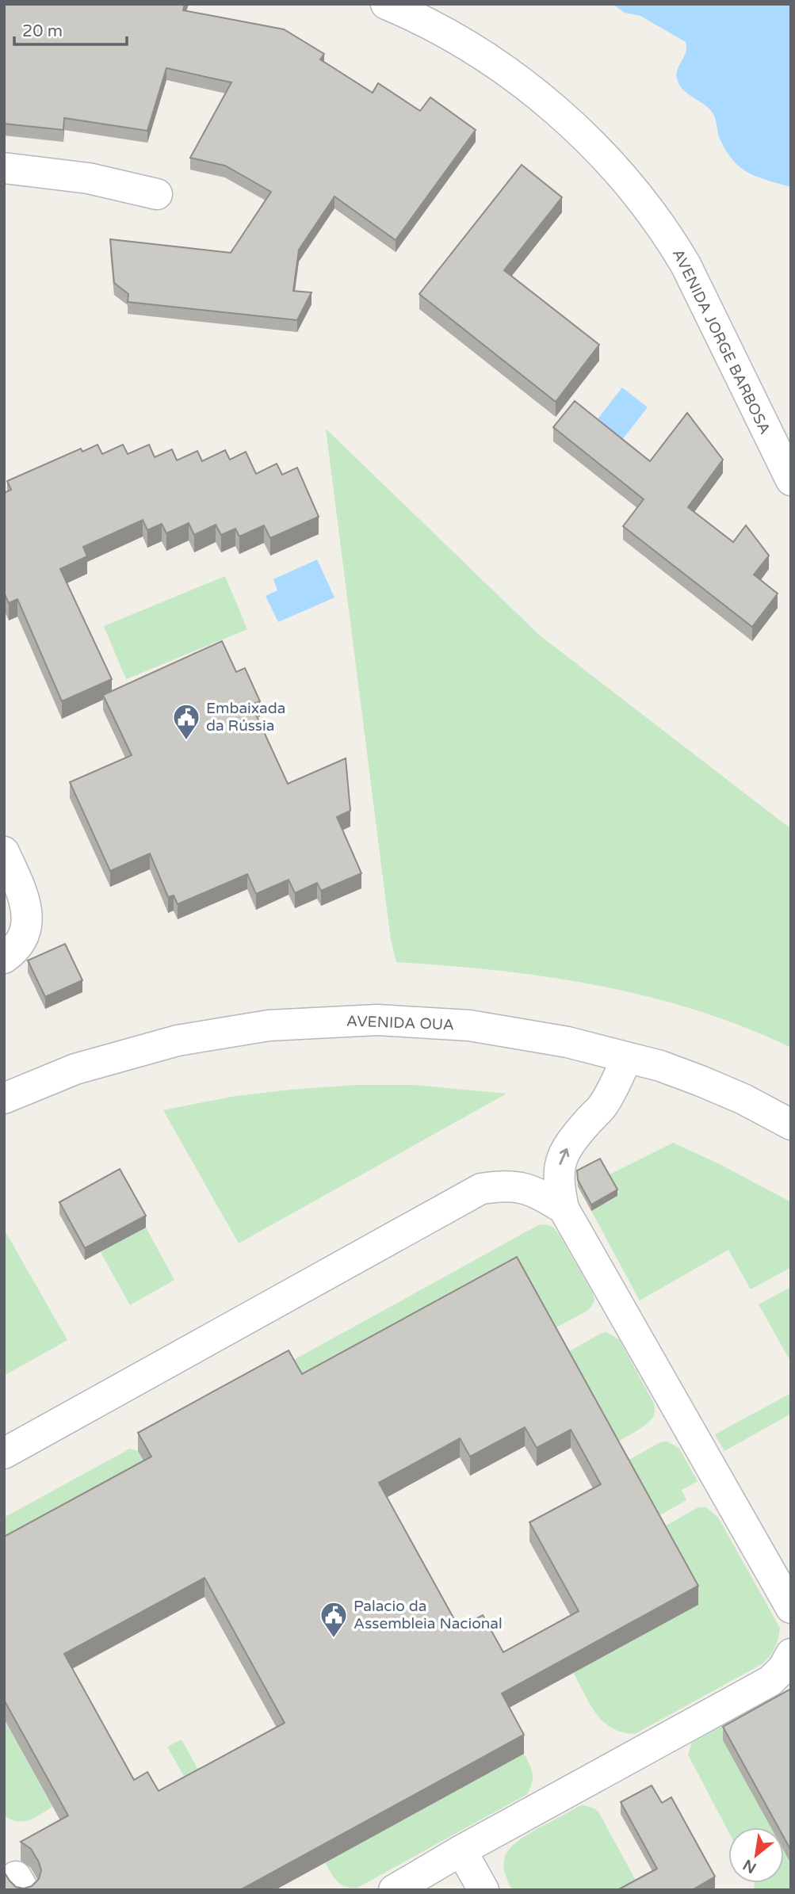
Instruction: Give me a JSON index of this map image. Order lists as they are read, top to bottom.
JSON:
{
  "streets": {
    "street": ["AVENIDA JORGE BARBOSA", "AVENIDA OUA"]
  },
  "places": {
    "public building": ["Embaixada da Rússia", "Palacio da Assembleia Nacional"]
  },
  "scale_bar": "20 m",
  "north": "bottom left"
}
